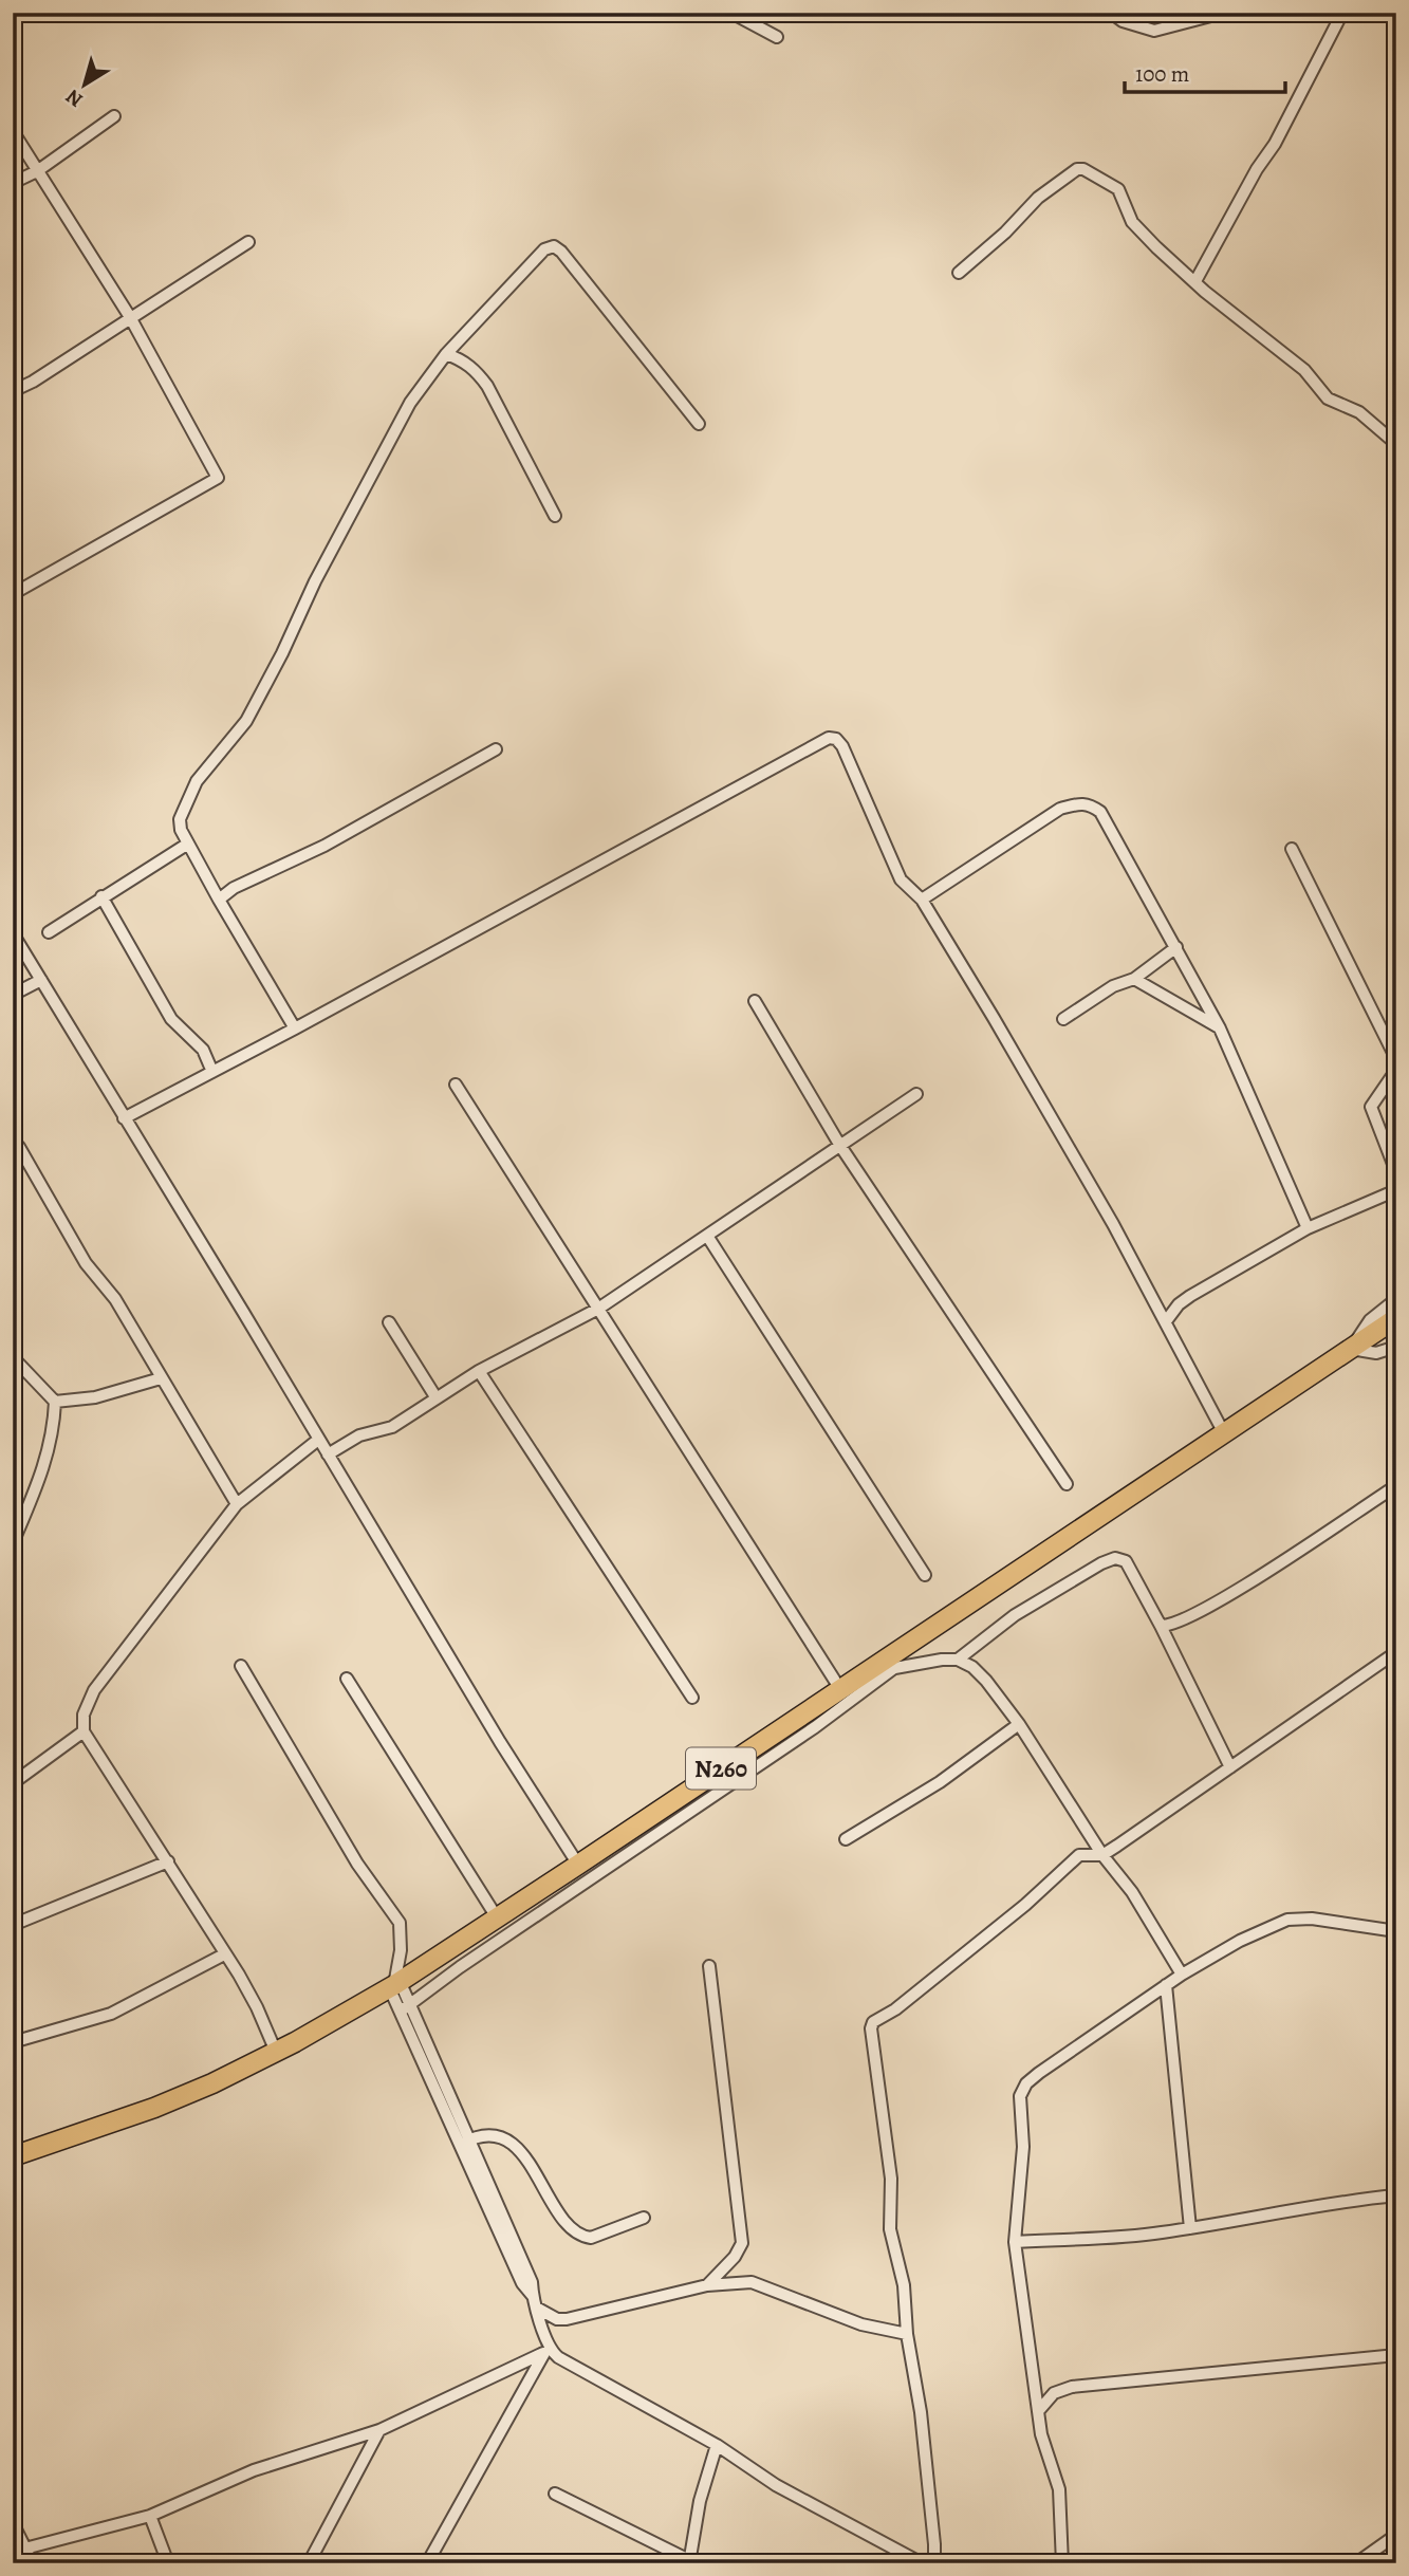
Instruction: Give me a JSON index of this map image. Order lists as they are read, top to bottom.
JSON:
{
  "streets": {
    "main road": ["N260"]
  },
  "scale_bar": "100 m",
  "north": "bottom left"
}
